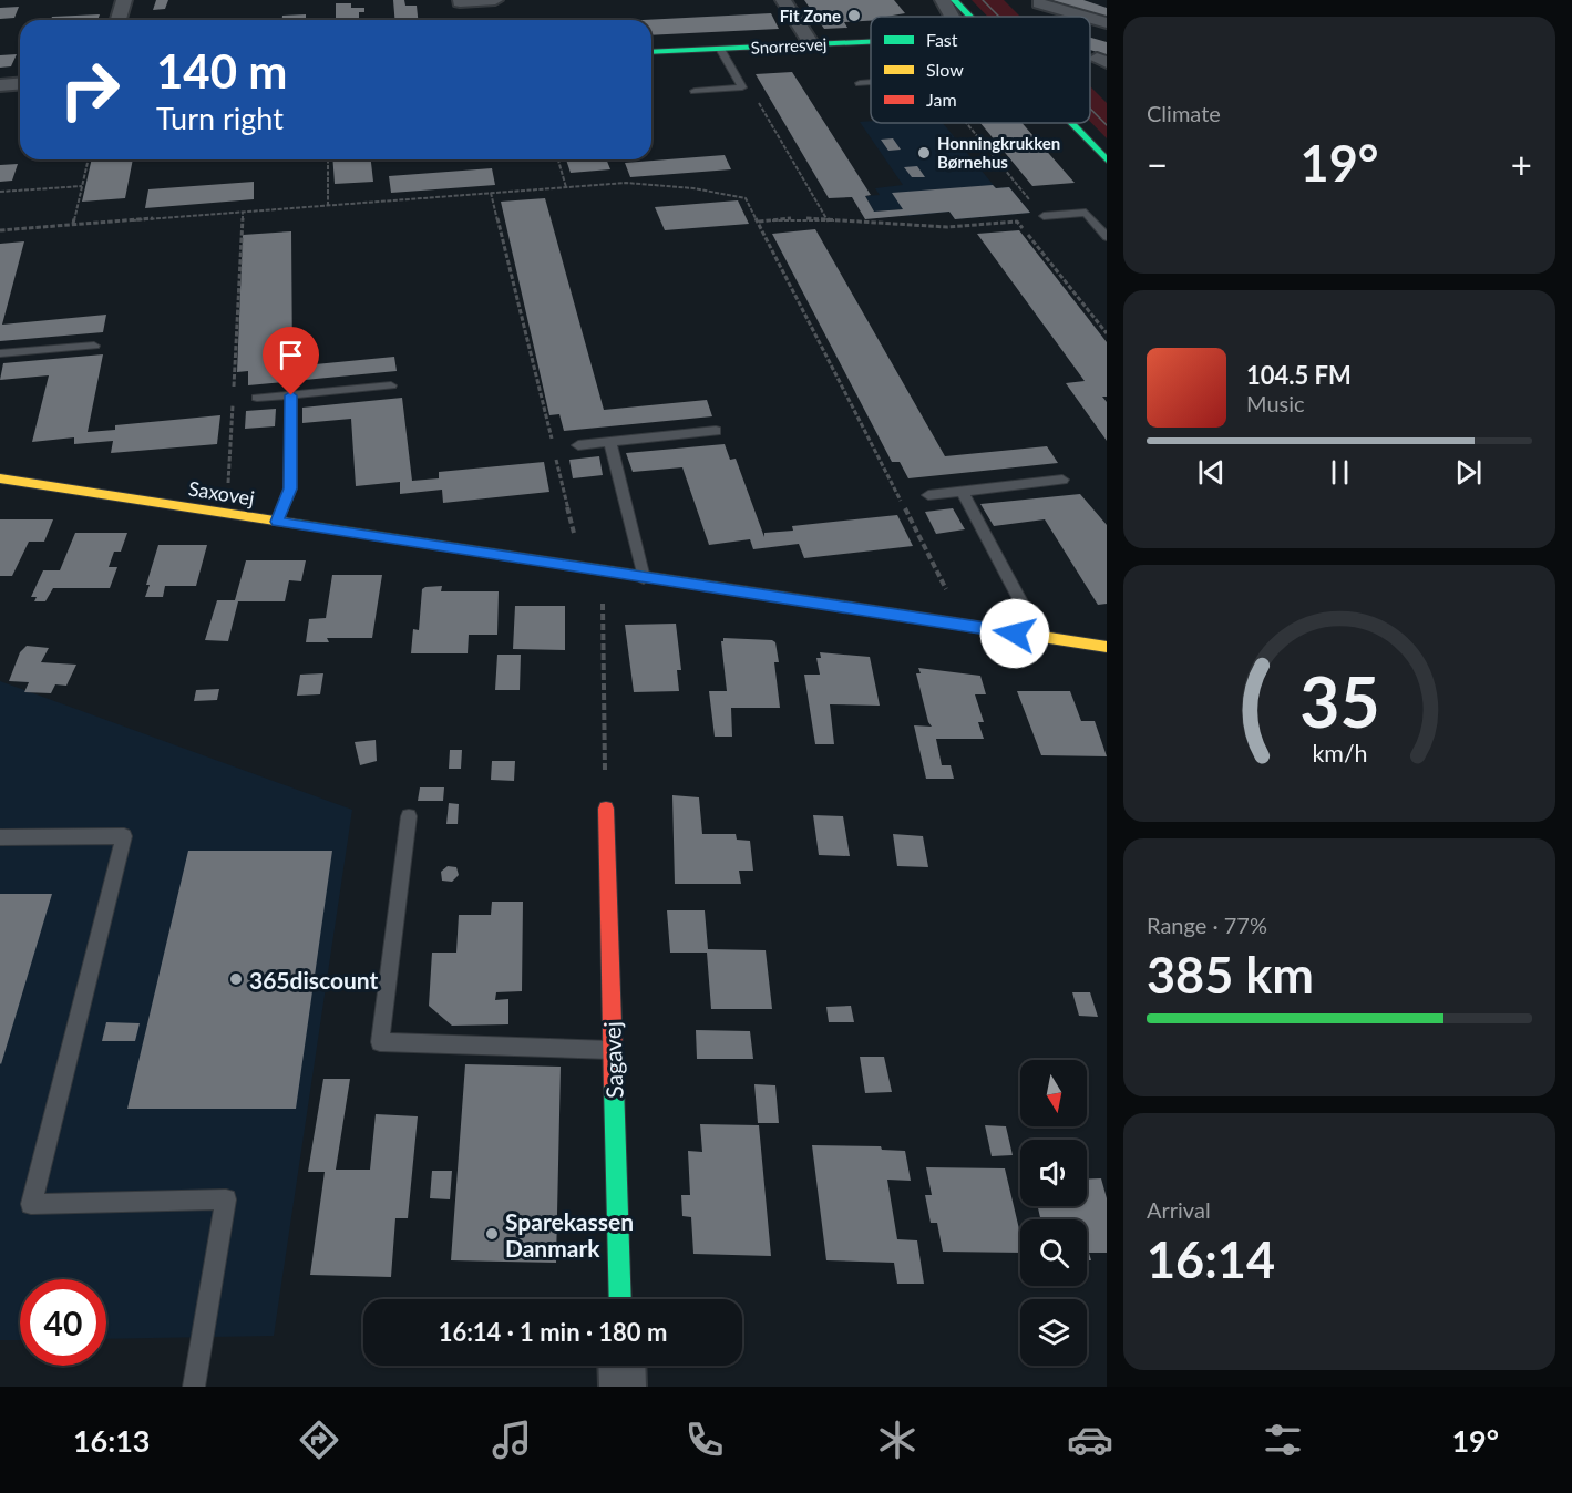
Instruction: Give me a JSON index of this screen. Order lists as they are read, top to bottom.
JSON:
{
  "streets": {
    "street": ["Snorresvej", "Saxovej", "Sagavej"]
  },
  "places": [
    "Fit Zone",
    "Honningkrukken Børnehus",
    "365discount",
    "Sparekassen Danmark"
  ],
  "legend": ["Fast", "Slow", "Jam"],
  "north": "bottom",
  "page": {
    "tile": [
      "Climate",
      ["Range · 77%", "385 km"],
      ["Arrival", "16:14"]
    ],
    "turn": ["140 m", "Turn right"],
    "heat": ["−", "19°", "+"],
    "song": ["104.5 FM", "Music"],
    "limit": "40",
    "trip": "16:14 · 1 min · 180 m",
    "tabs": ["16:13", "19°"],
    "gauge": ["35", "km/h"]
  }
}
